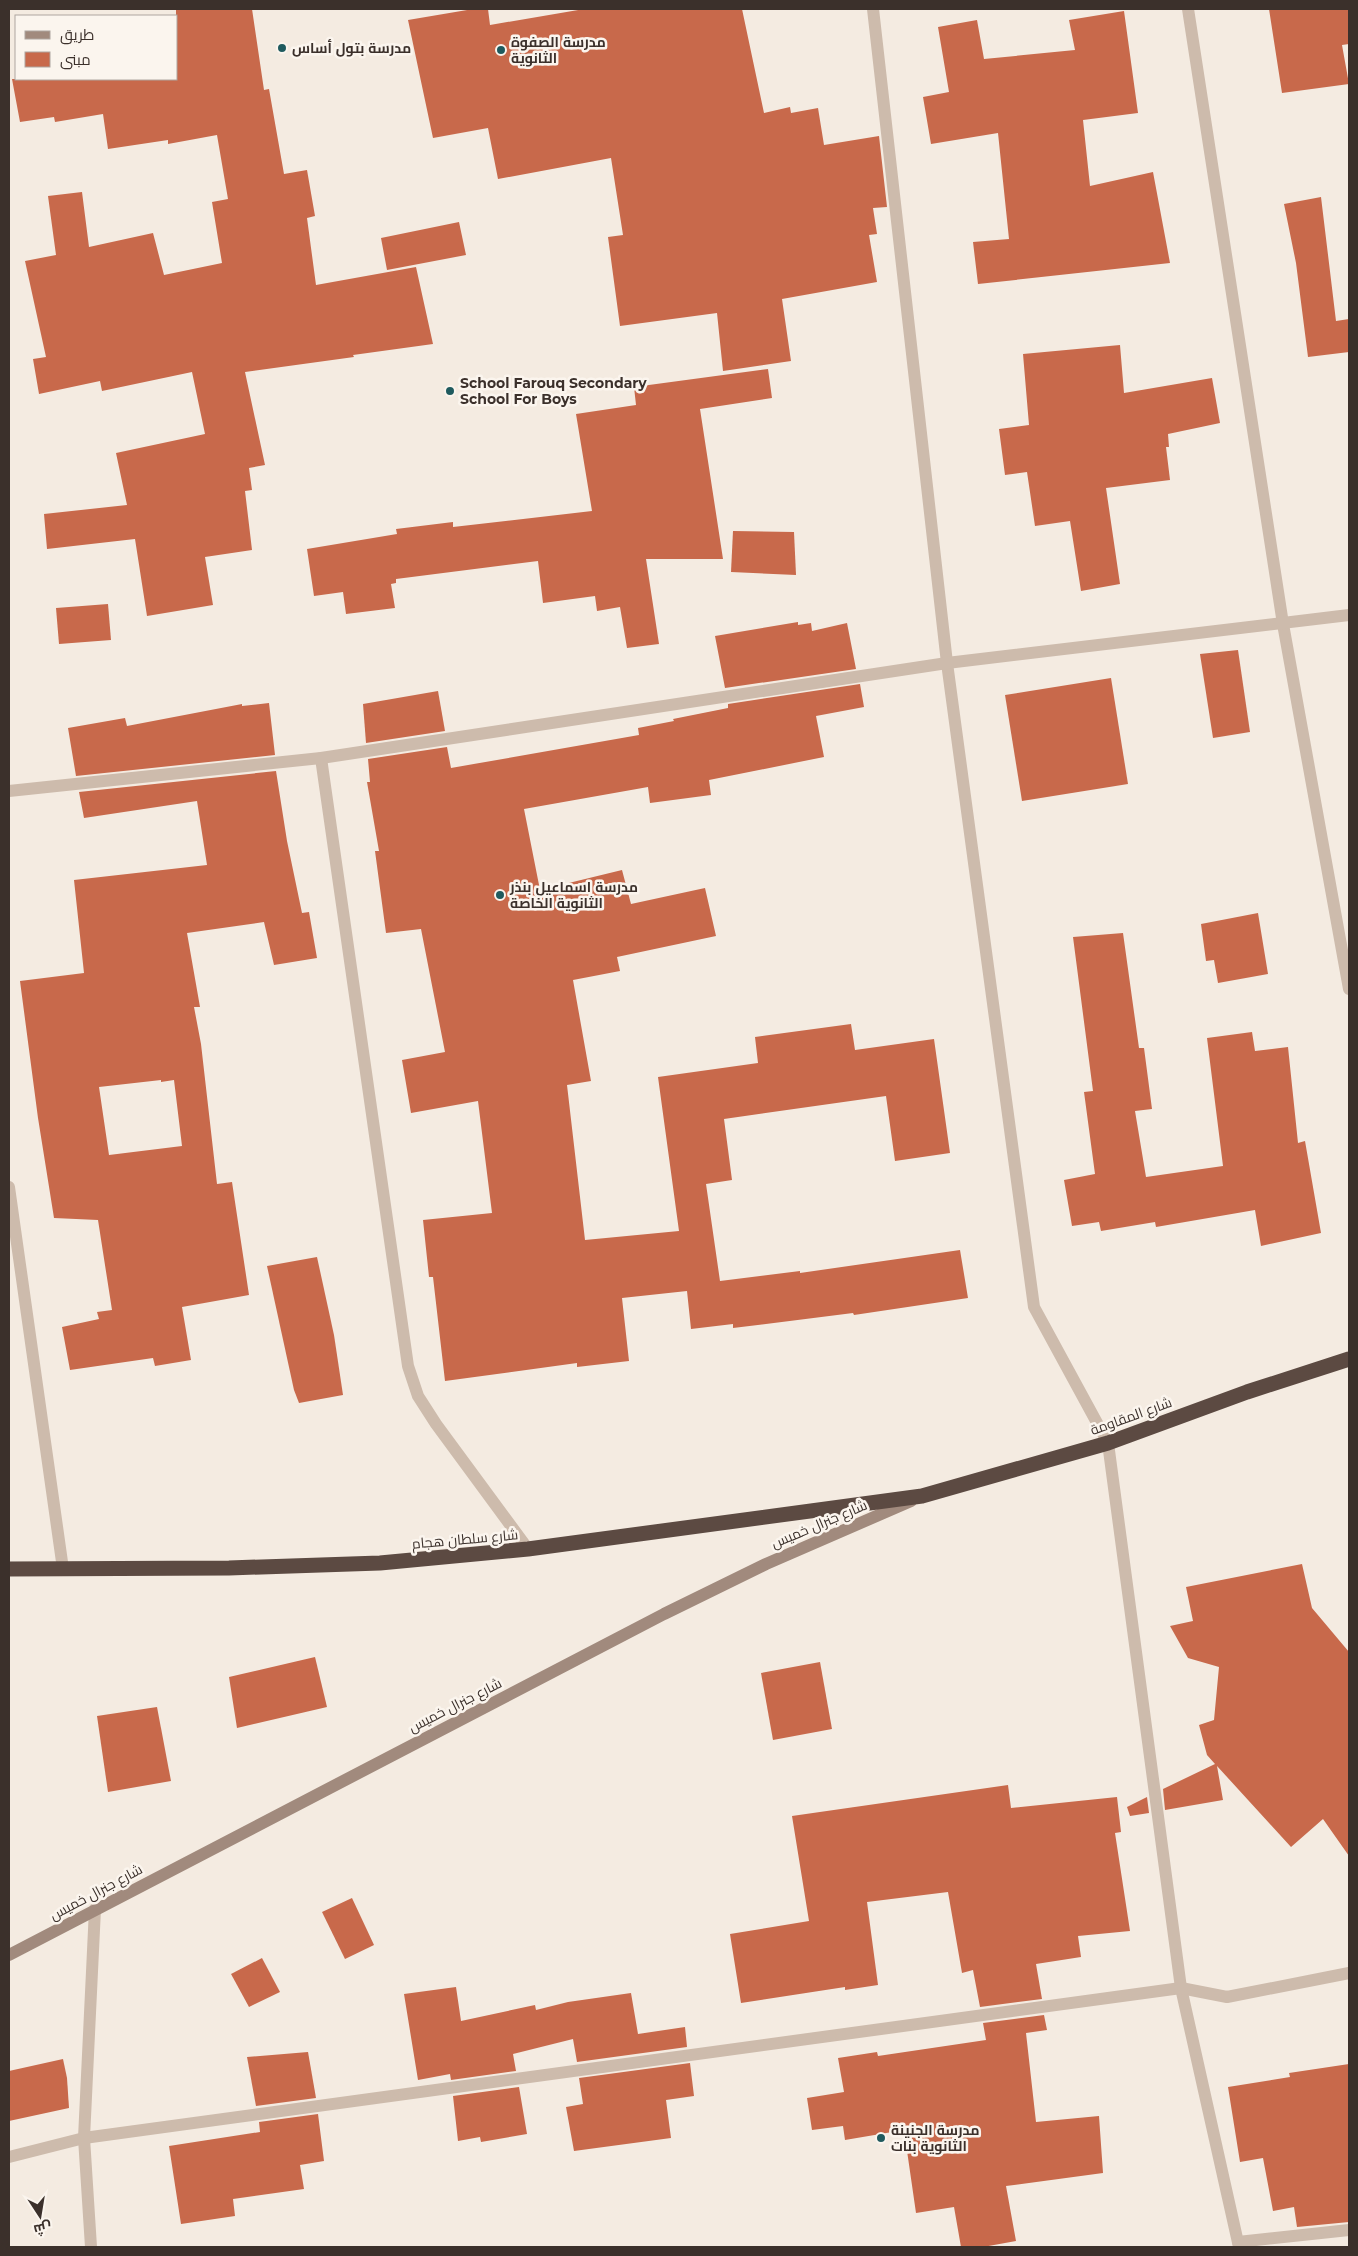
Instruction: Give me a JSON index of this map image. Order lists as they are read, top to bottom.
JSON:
{
  "streets": {
    "highway": ["شارع المقاومة", "شارع سلطان هجام"],
    "main road": ["شارع جنرال خميس"]
  },
  "crossings": [
    ["شارع المقاومة", "شارع جنرال خميس"],
    ["شارع المقاومة", "شارع سلطان هجام"],
    ["شارع جنرال خميس", "شارع سلطان هجام"]
  ],
  "places": [
    "مدرسة بتول أساس",
    "مدرسة الصفوة الثانوية",
    "School Farouq Secondary School For Boys",
    "مدرسة اسماعيل بنذر الثانوية الخاصة",
    "مدرسة الجنينة الثانوية بنات"
  ],
  "legend": ["طريق", "مبنى"],
  "north": "bottom"
}
